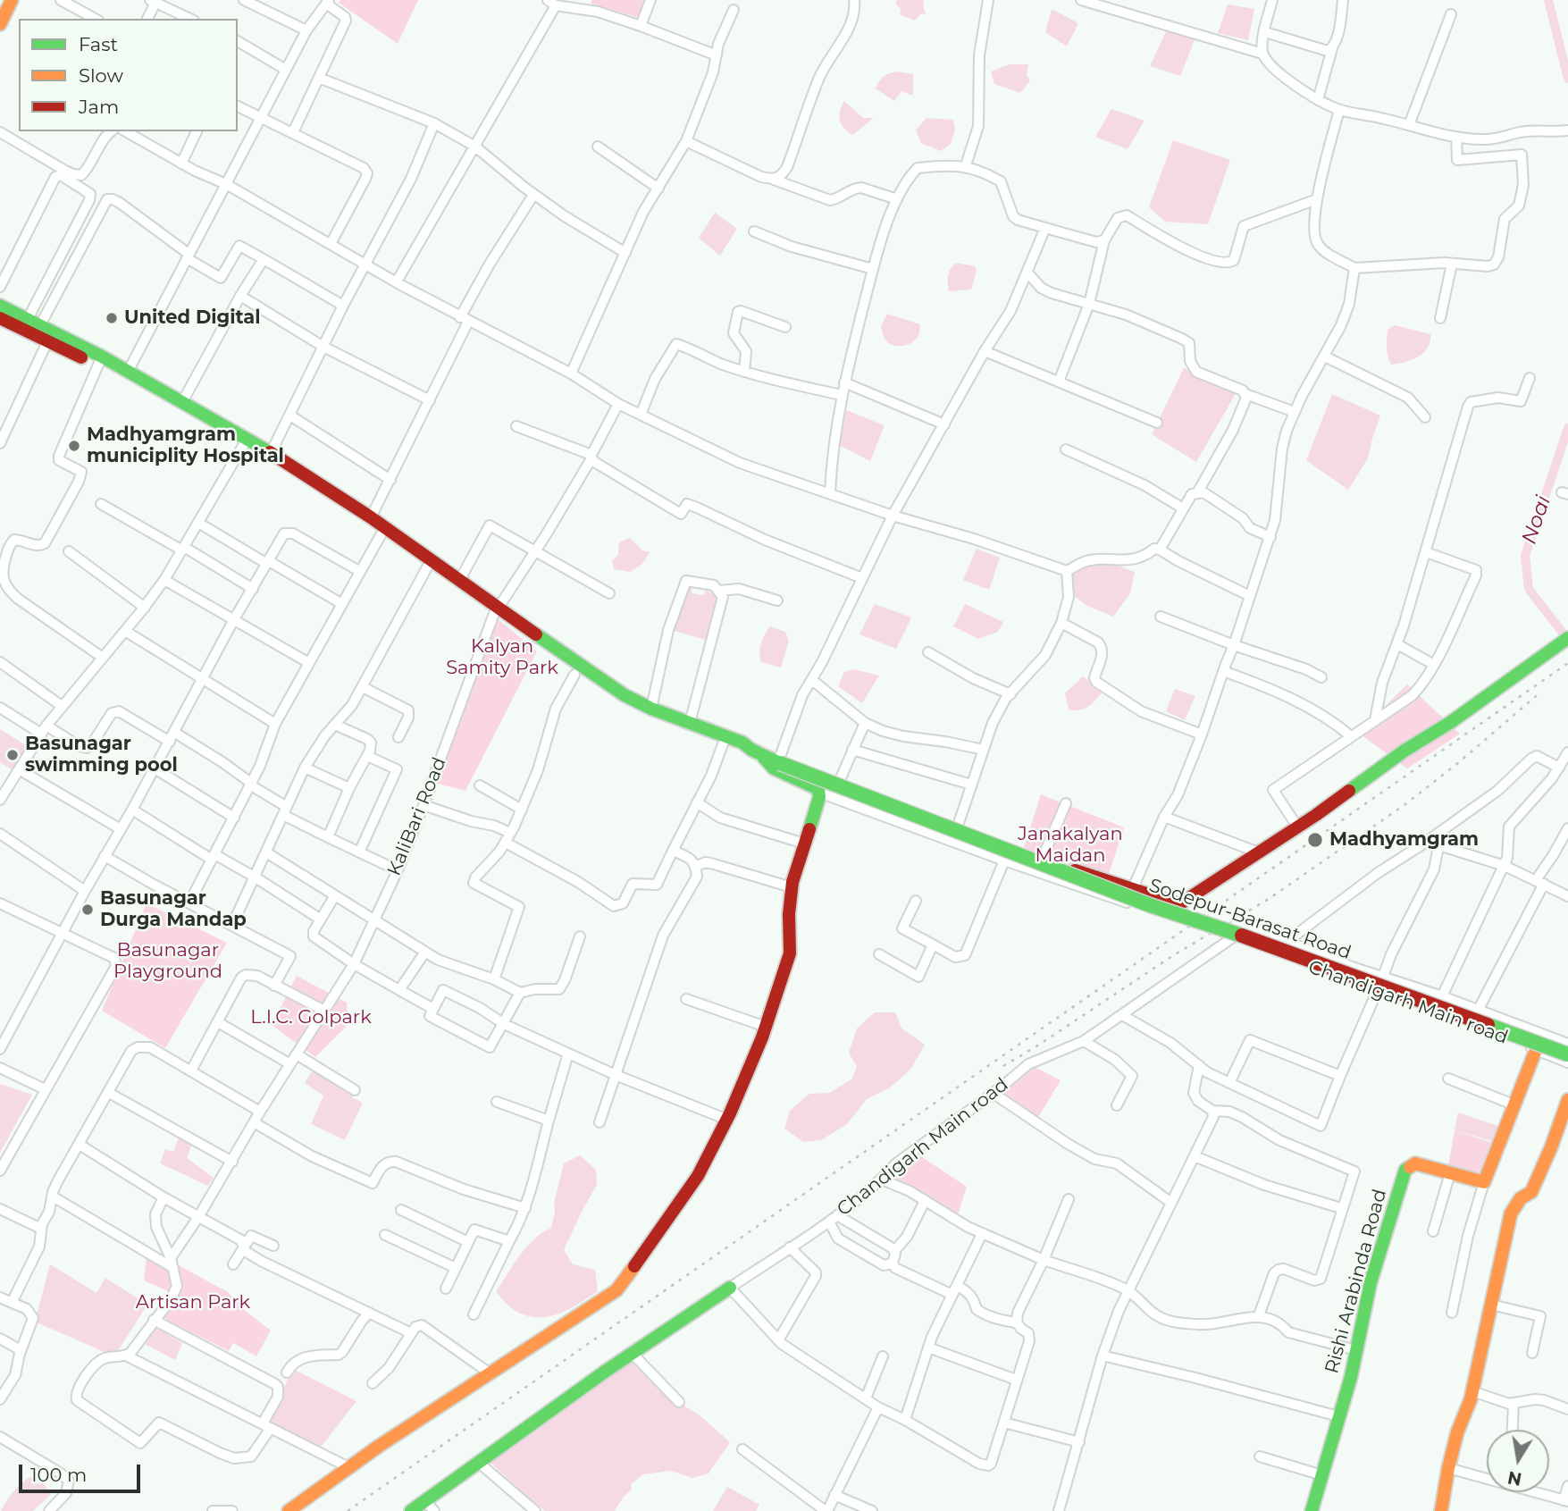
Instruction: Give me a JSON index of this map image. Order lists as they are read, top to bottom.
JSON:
{
  "streets": {
    "main road": ["Sodepur-Barasat Road", "Rishi Arabinda Road"],
    "street": ["KaliBari Road", "Chandigarh Main road"]
  },
  "water": ["Noai"],
  "parks": [
    "Kalyan Samity Park",
    "Janakalyan Maidan",
    "Basunagar Playground",
    "L.I.C. Golpark",
    "Artisan Park"
  ],
  "places": [
    "United Digital",
    "Madhyamgram municiplity Hospital",
    "Basunagar swimming pool",
    "Madhyamgram",
    "Basunagar Durga Mandap"
  ],
  "legend": ["Fast", "Slow", "Jam"],
  "scale_bar": "100 m",
  "north": "bottom"
}
